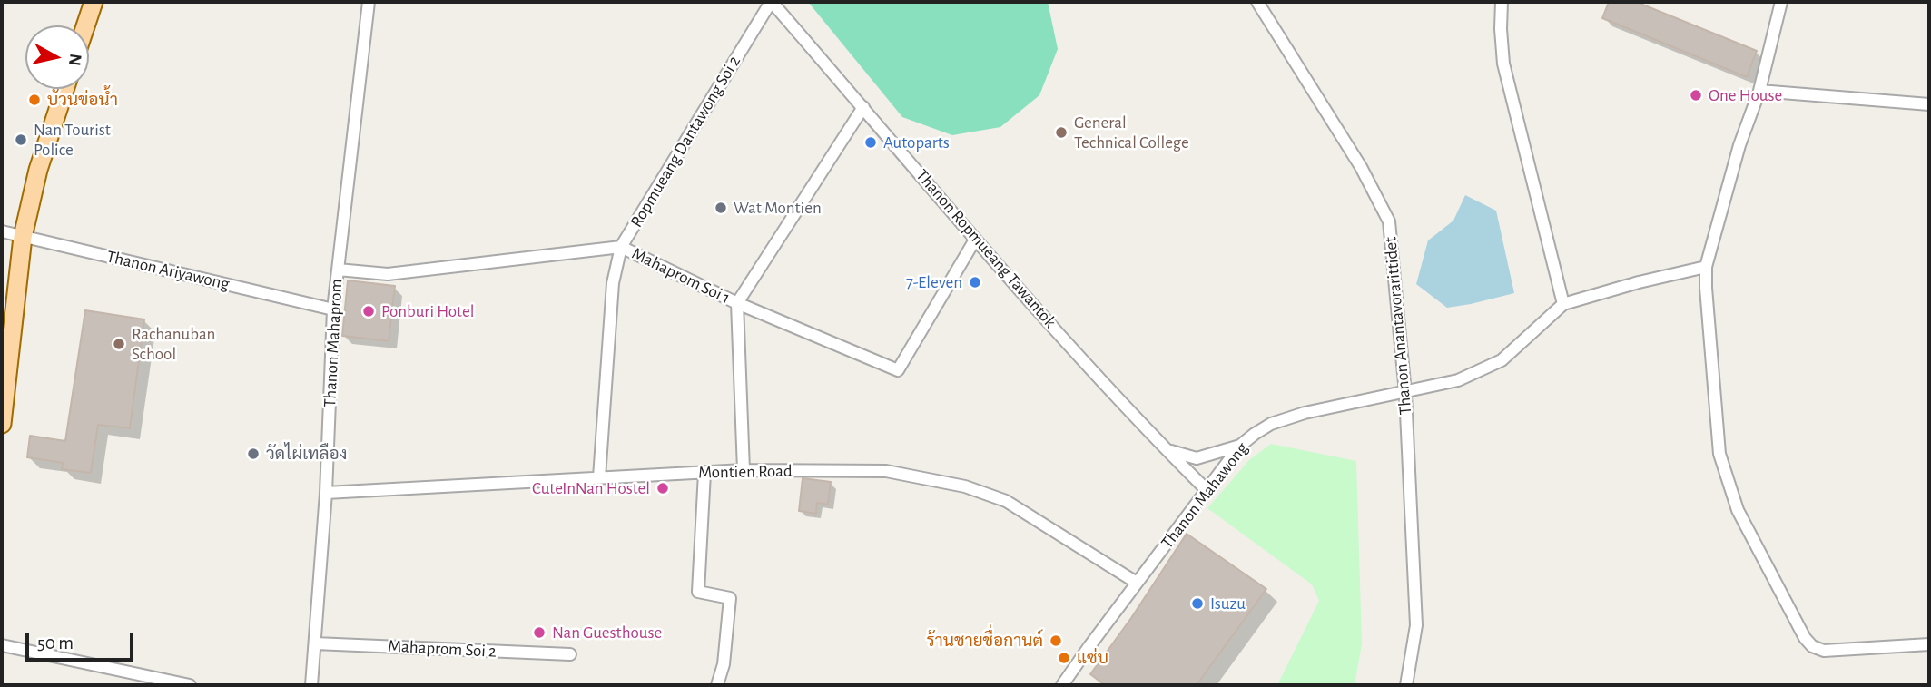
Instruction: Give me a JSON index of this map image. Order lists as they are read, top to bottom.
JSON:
{
  "streets": {
    "street": [
      "Ropmueang Dantawong Soi 2",
      "Thanon Ropmueang Tawantok",
      "Thanon Ariyawong",
      "Mahaprom Soi 1",
      "Thanon Anantavorarittidet",
      "Thanon Mahaprom",
      "Montien Road",
      "Thanon Mahawong",
      "Mahaprom Soi 2"
    ]
  },
  "crossings": [
    ["Ropmueang Dantawong Soi 2", "Thanon Ropmueang Tawantok"],
    ["Ropmueang Dantawong Soi 2", "Mahaprom Soi 1"],
    ["Ropmueang Dantawong Soi 2", "Montien Road"],
    ["Thanon Ropmueang Tawantok", "Mahaprom Soi 1"],
    ["Thanon Ropmueang Tawantok", "Thanon Mahawong"],
    ["Thanon Ariyawong", "Thanon Mahaprom"],
    ["Mahaprom Soi 1", "Thanon Mahaprom"],
    ["Thanon Anantavorarittidet", "Thanon Mahawong"],
    ["Thanon Mahaprom", "Montien Road"],
    ["Thanon Mahaprom", "Mahaprom Soi 2"],
    ["Montien Road", "Thanon Mahawong"]
  ],
  "places": [
    "One House",
    "บ้วนข่อน้ำ",
    "General Technical College",
    "Nan Tourist Police",
    "Autoparts",
    "Wat Montien",
    "7-Eleven",
    "Ponburi Hotel",
    "Rachanuban School",
    "วัดไผ่เทลือง",
    "CuteInNan Hostel",
    "Isuzu",
    "Nan Guesthouse",
    "ร้านชายชื่อกานต์",
    "แซ่บ"
  ],
  "scale_bar": "50 m",
  "north": "right"
}
